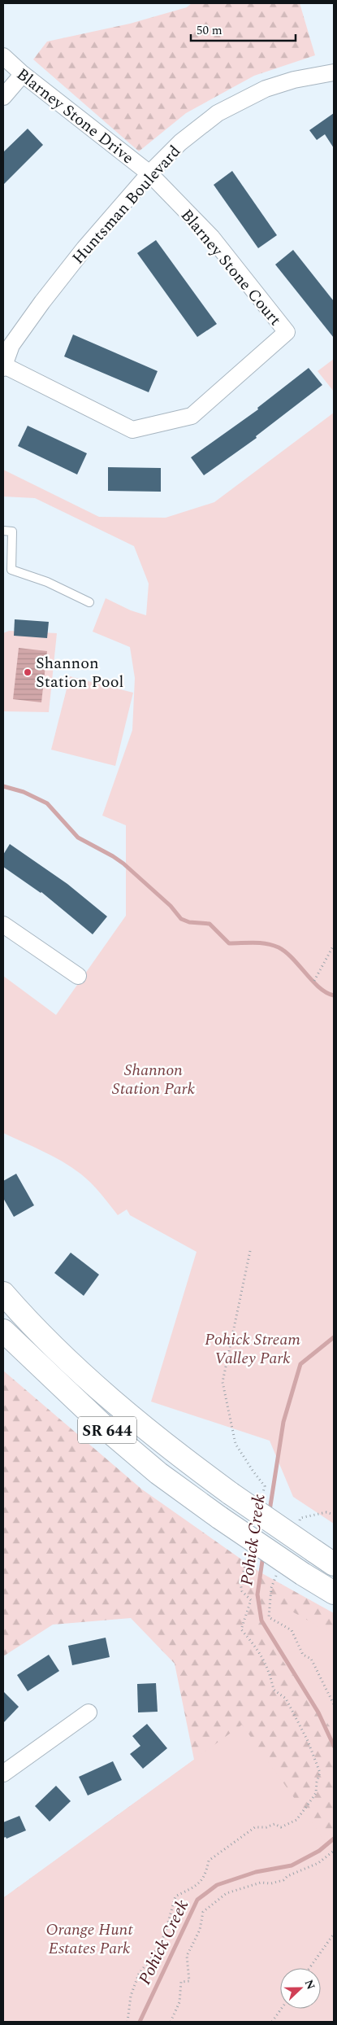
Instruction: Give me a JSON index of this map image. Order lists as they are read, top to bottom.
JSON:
{
  "streets": {
    "main road": ["SR 644"],
    "street": ["Blarney Stone Drive", "Huntsman Boulevard", "Blarney Stone Court"]
  },
  "crossings": [
    ["Blarney Stone Drive", "Huntsman Boulevard"],
    ["Blarney Stone Drive", "Blarney Stone Court"],
    ["Huntsman Boulevard", "Blarney Stone Court"]
  ],
  "water": ["Pohick Creek"],
  "parks": ["Shannon Station Park", "Pohick Stream Valley Park", "Orange Hunt Estates Park"],
  "places": ["Shannon Station Pool"],
  "scale_bar": "50 m",
  "north": "right"
}
